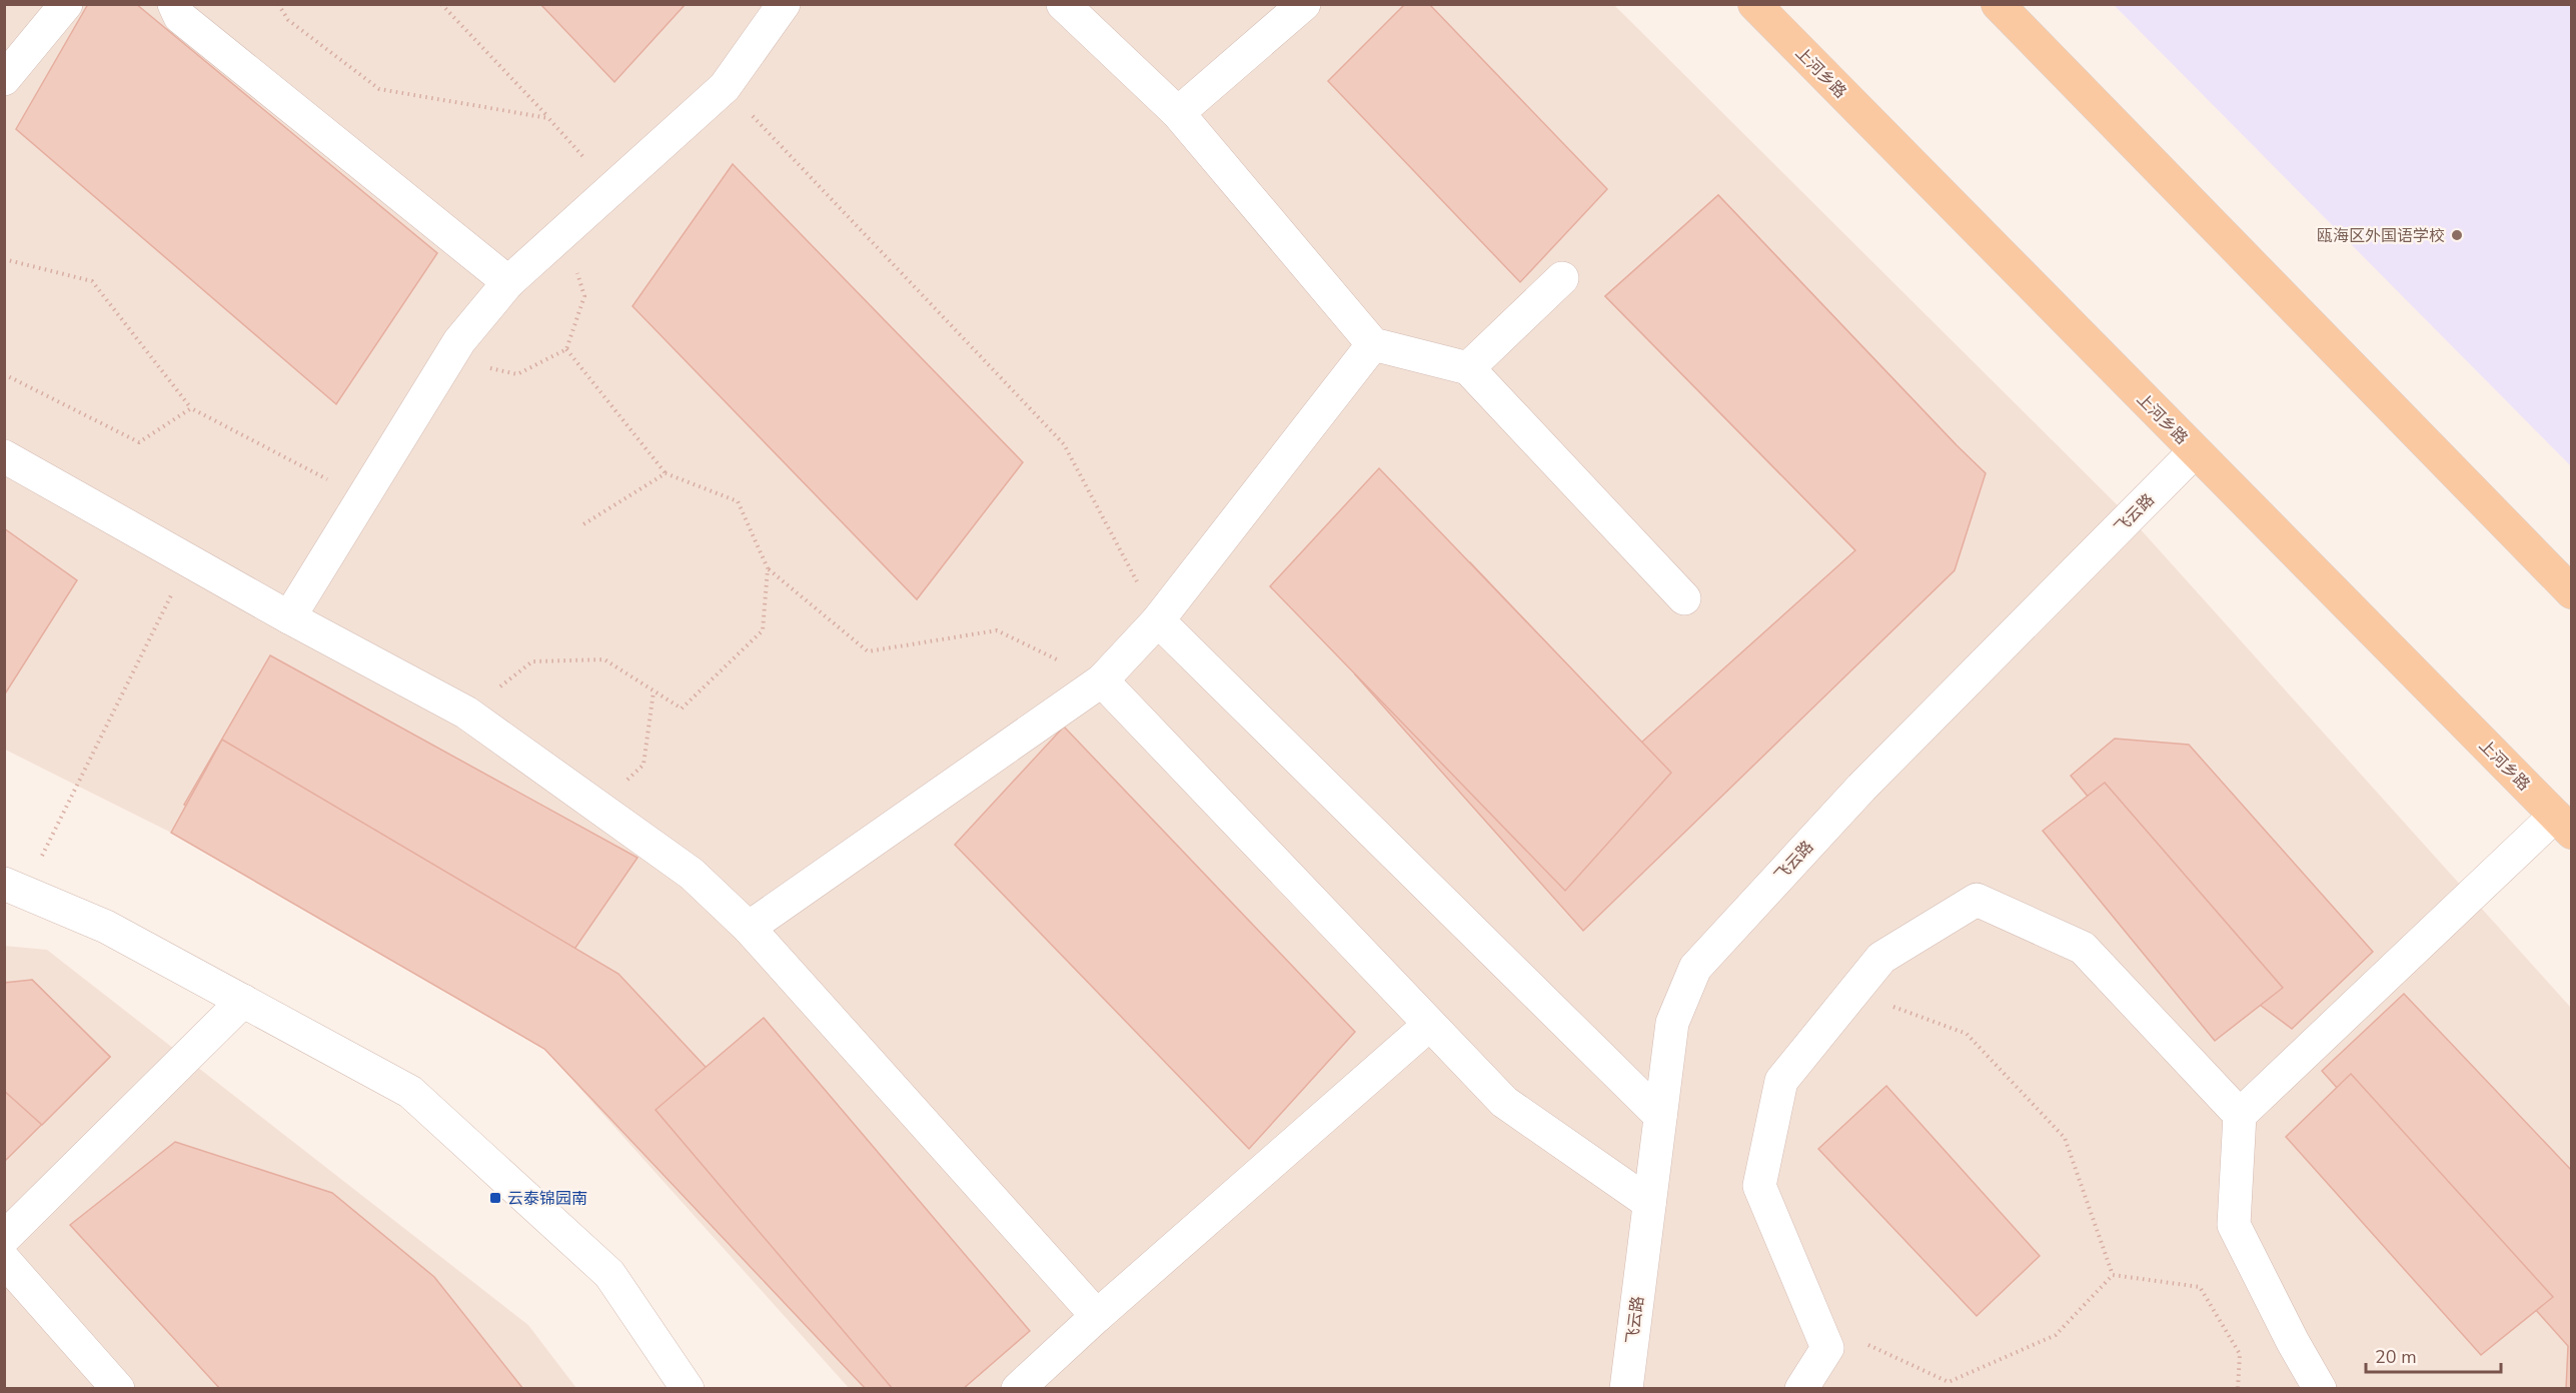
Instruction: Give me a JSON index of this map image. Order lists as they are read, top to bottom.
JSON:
{
  "streets": {
    "main road": ["上河乡路"],
    "street": ["飞云路"]
  },
  "crossings": [
    ["上河乡路", "飞云路"]
  ],
  "places": {
    "other": ["瓯海区外国语学校"],
    "transit": ["云泰锦园南"]
  },
  "scale_bar": "20 m"
}
